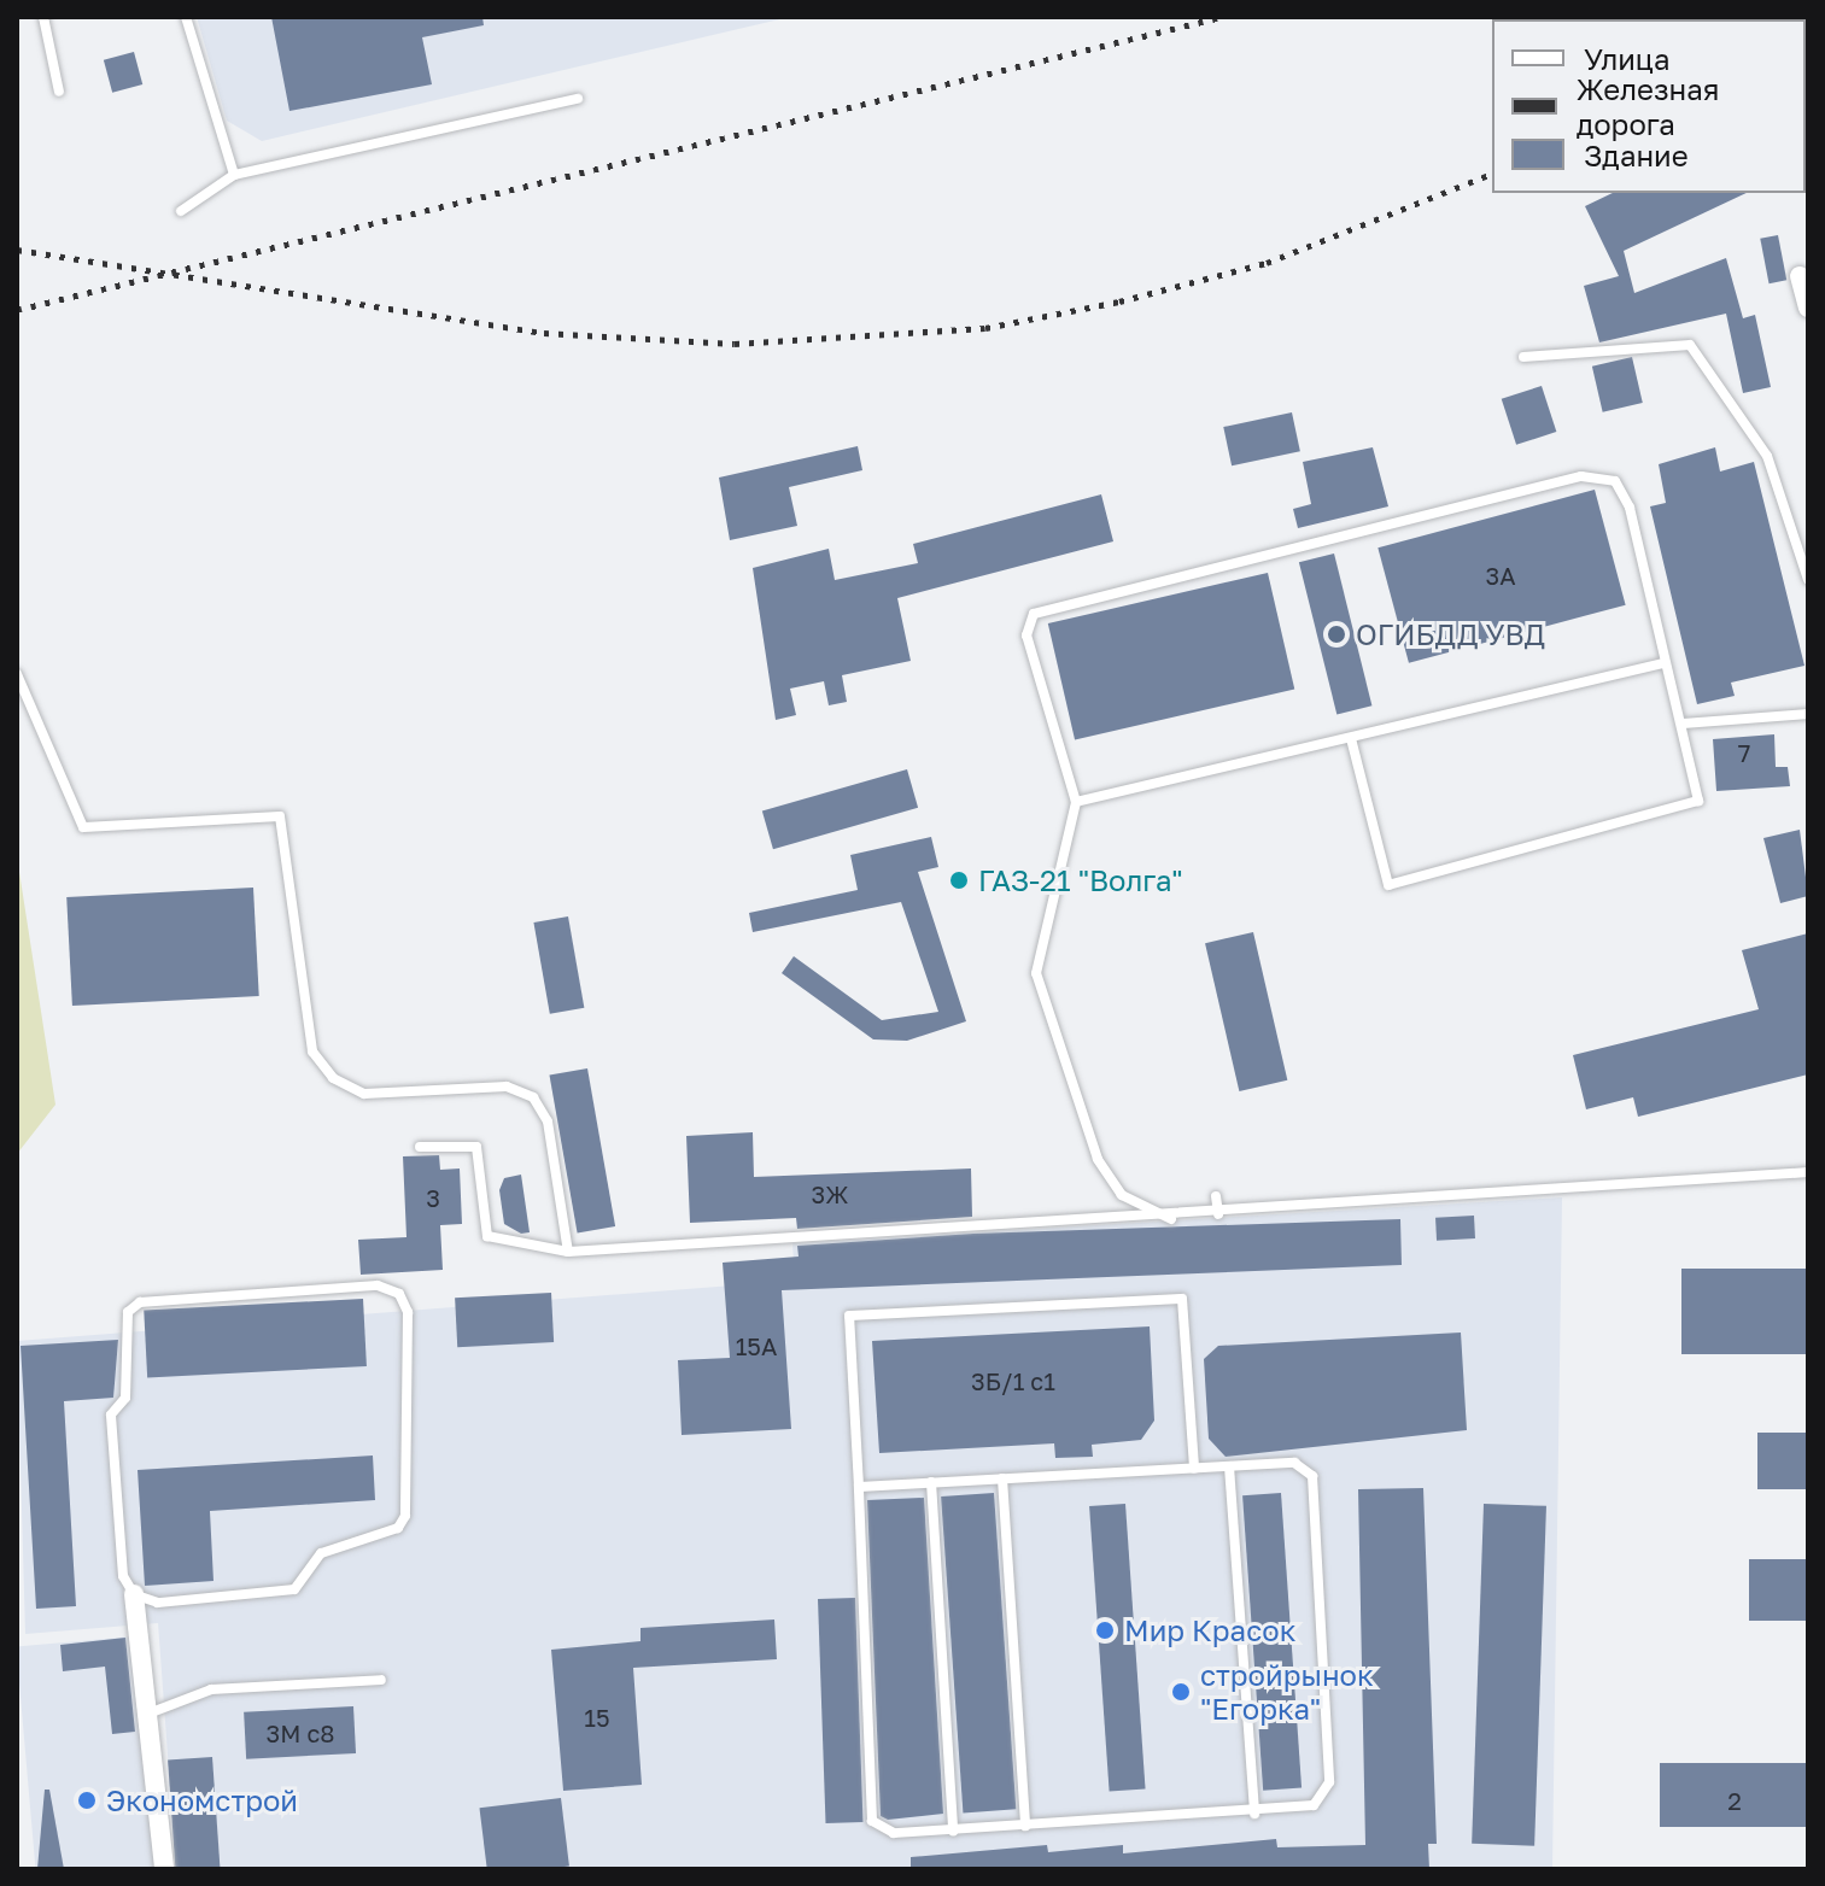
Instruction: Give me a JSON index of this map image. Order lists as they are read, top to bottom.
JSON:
{
  "places": [
    "ОГИБДД УВД",
    "ГАЗ-21 \"Волга\"",
    "Мир Красок",
    "стройрынок \"Егорка\"",
    "Экономстрой"
  ],
  "house_numbers": [
    "3А",
    "7",
    "3Ж",
    "3",
    "15А",
    "3Б/1 с1",
    "15",
    "3М с8",
    "2"
  ],
  "legend": ["Улица", "Железная дорога", "Здание"]
}
